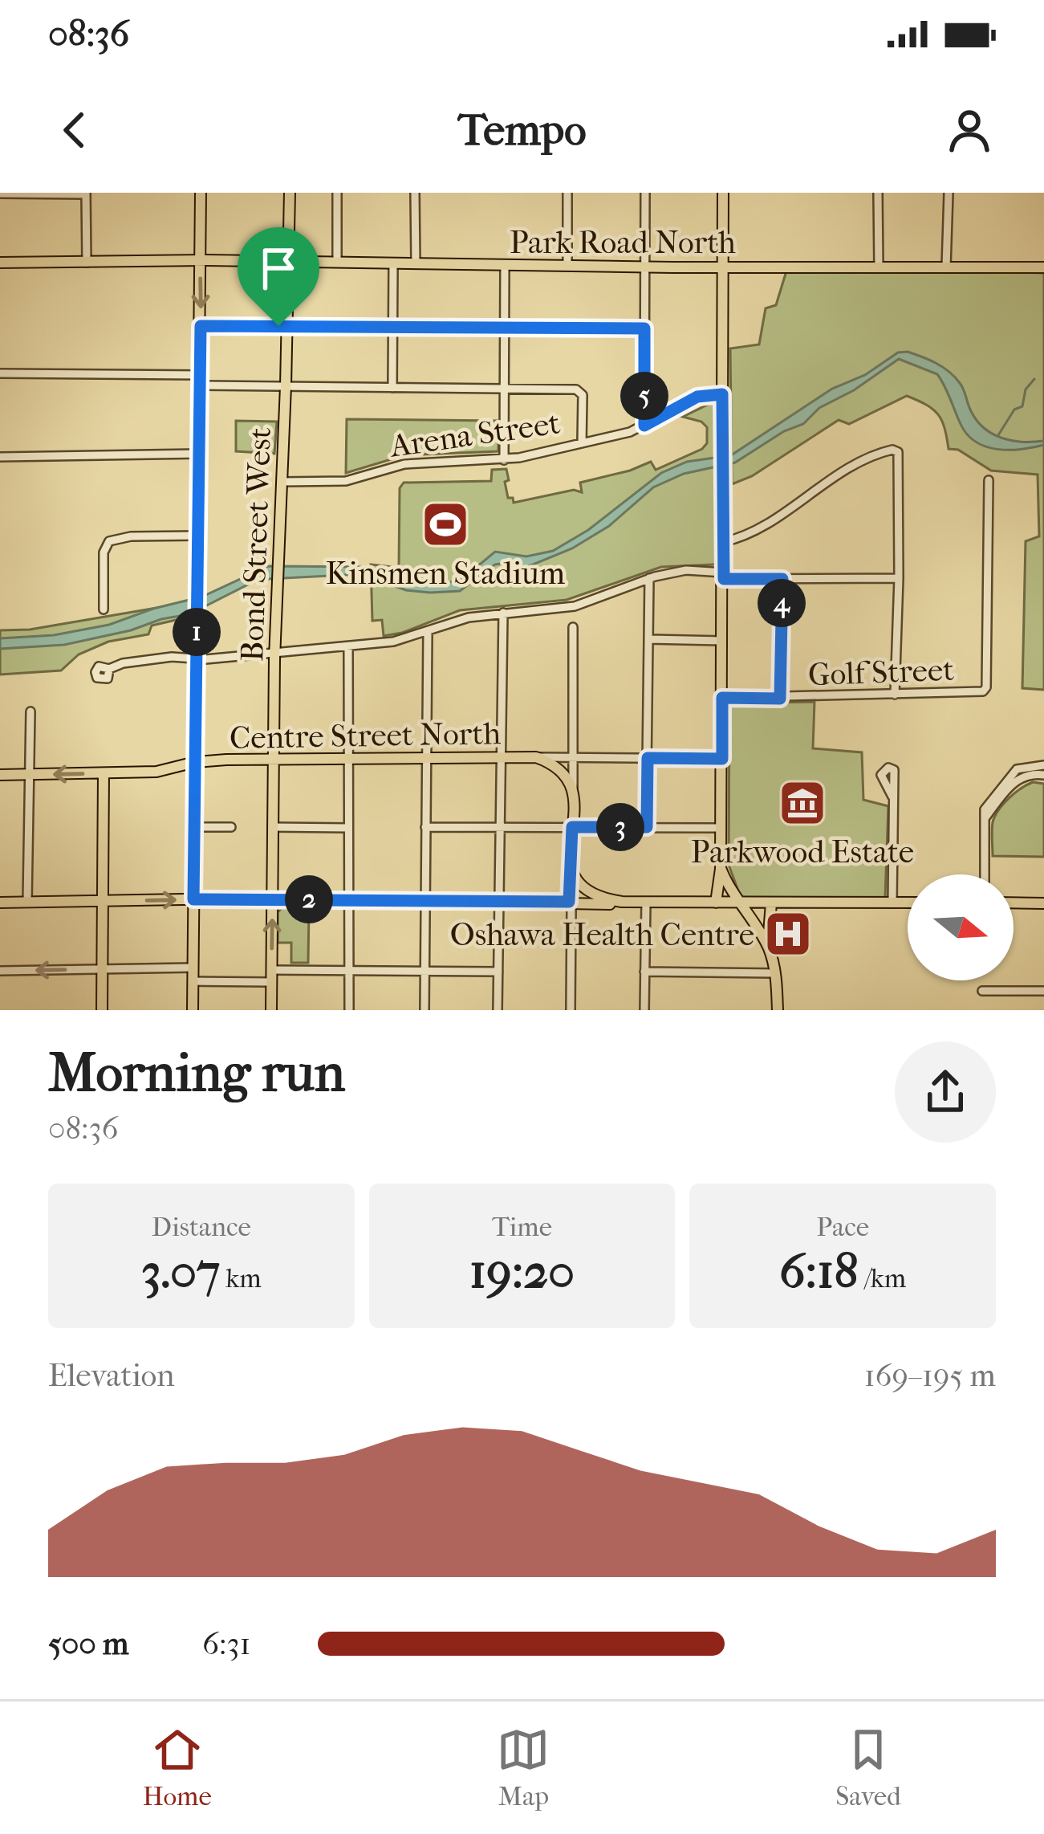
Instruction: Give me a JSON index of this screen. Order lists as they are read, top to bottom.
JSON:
{
  "streets": {
    "main road": ["Park Road North", "Bond Street West", "Centre Street North"],
    "street": ["Arena Street", "Golf Street"]
  },
  "crossings": [
    ["Park Road North", "Bond Street West"],
    ["Arena Street", "Bond Street West"],
    ["Bond Street West", "Centre Street North"]
  ],
  "places": {
    "sports": ["Kinsmen Stadium"],
    "museum": ["Parkwood Estate"],
    "hospital": ["Oshawa Health Centre"]
  },
  "north": "right",
  "page": {
    "status": "08:36",
    "header": "Tempo",
    "pins": [
      "5",
      "4",
      "1",
      "3",
      "2"
    ],
    "heading": ["Morning run", "08:36"],
    "stats": [
      ["Distance", "3.07 km"],
      ["Time", "19:20"],
      ["Pace", "6:18 /km"]
    ],
    "chart": ["Elevation", "169–195 m"],
    "list": [
      {
        "name": "500 m",
        "note": "6:31"
      }
    ],
    "tabs": ["Home", "Map", "Saved"]
  }
}
